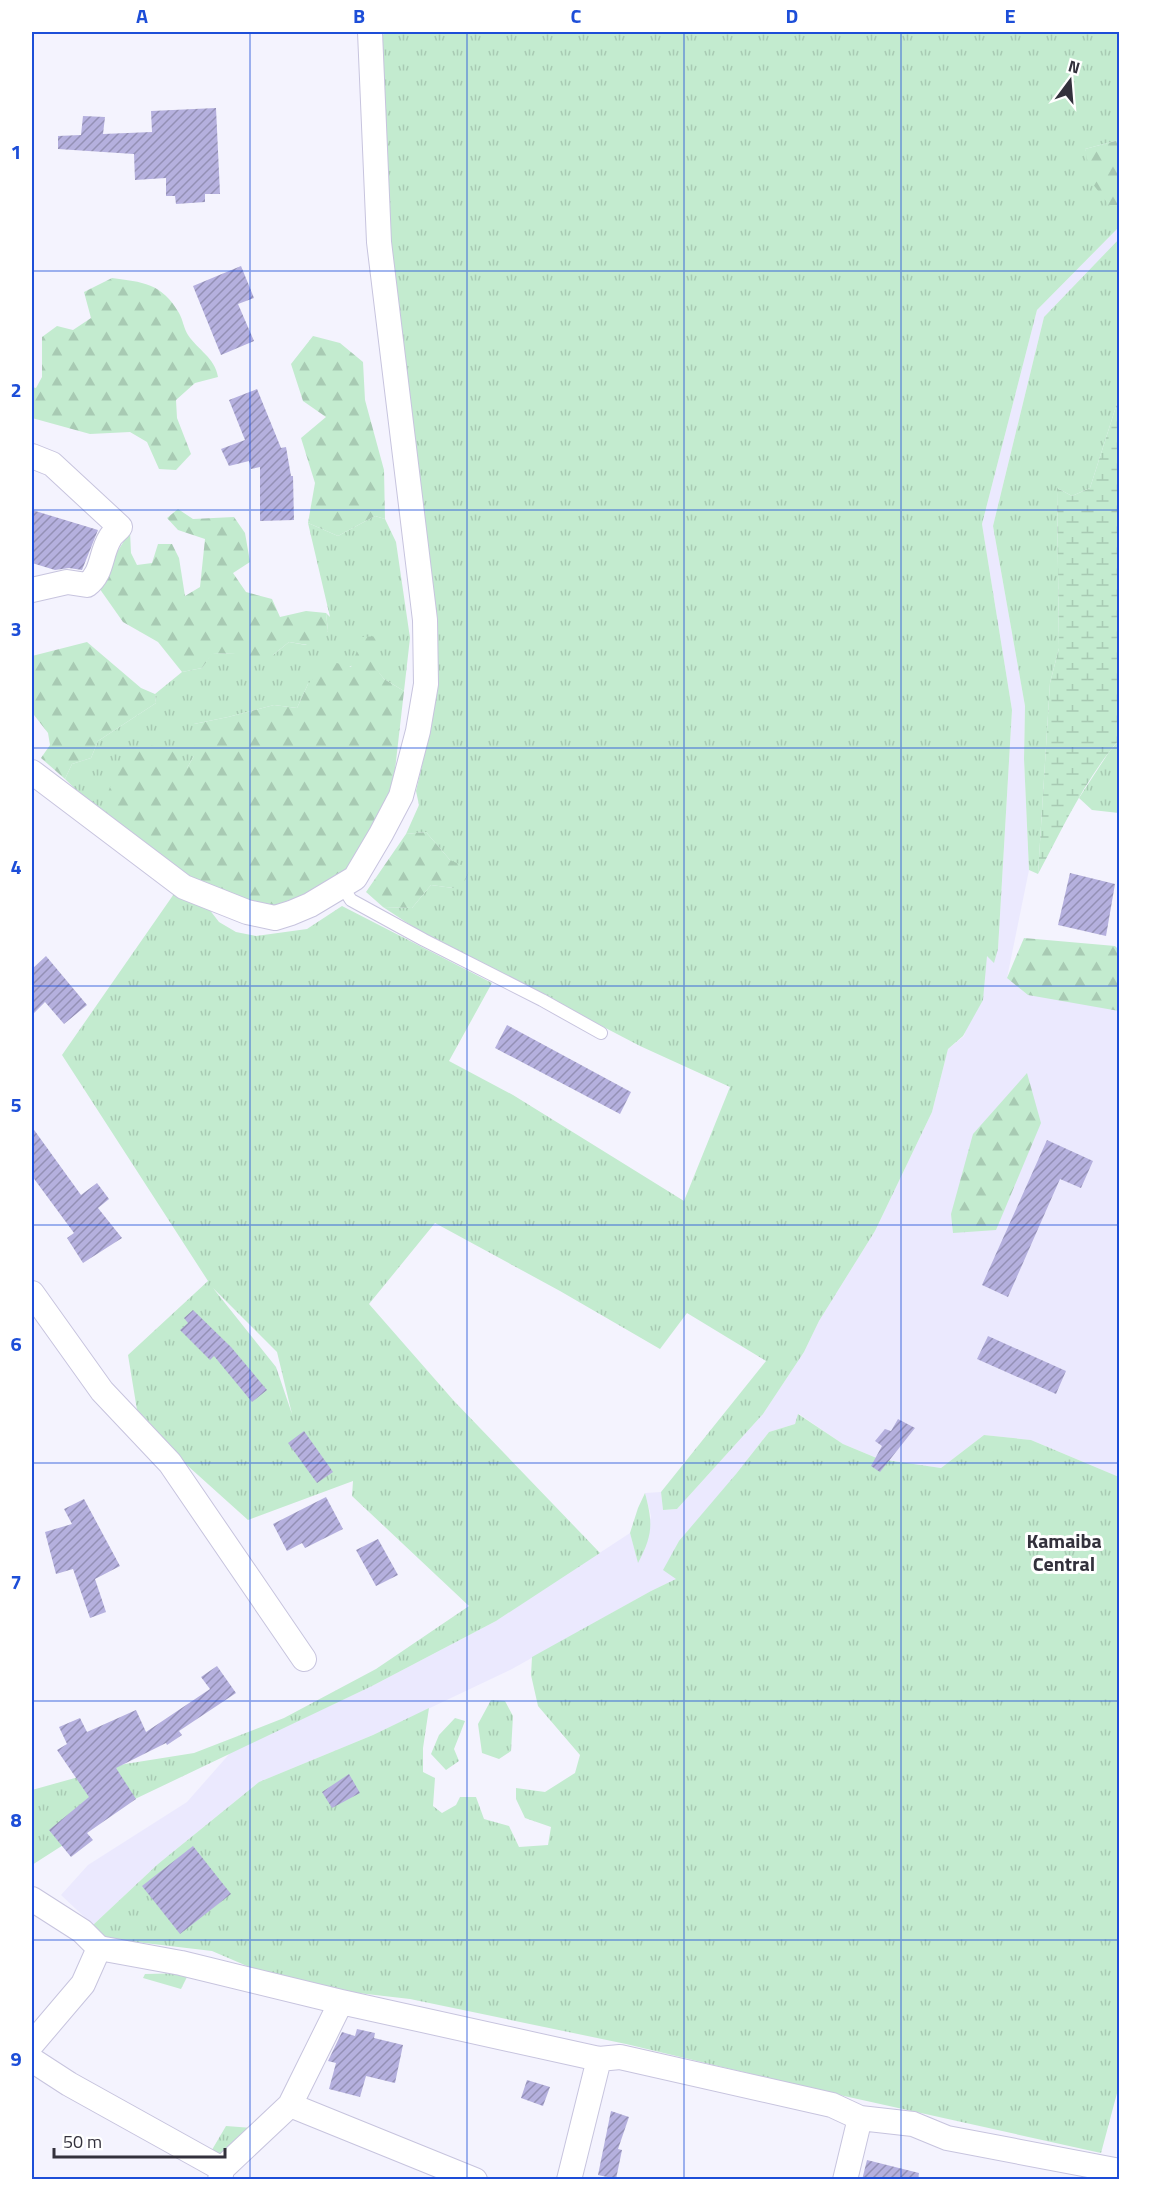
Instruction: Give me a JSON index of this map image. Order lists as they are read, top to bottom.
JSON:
{
  "districts": ["Kamaiba Central"],
  "scale_bar": "50 m",
  "north": "top",
  "grid": {
    "columns": [
      "A",
      "B",
      "C",
      "D",
      "E"
    ],
    "rows": [
      "1",
      "2",
      "3",
      "4",
      "5",
      "6",
      "7",
      "8",
      "9"
    ]
  }
}
